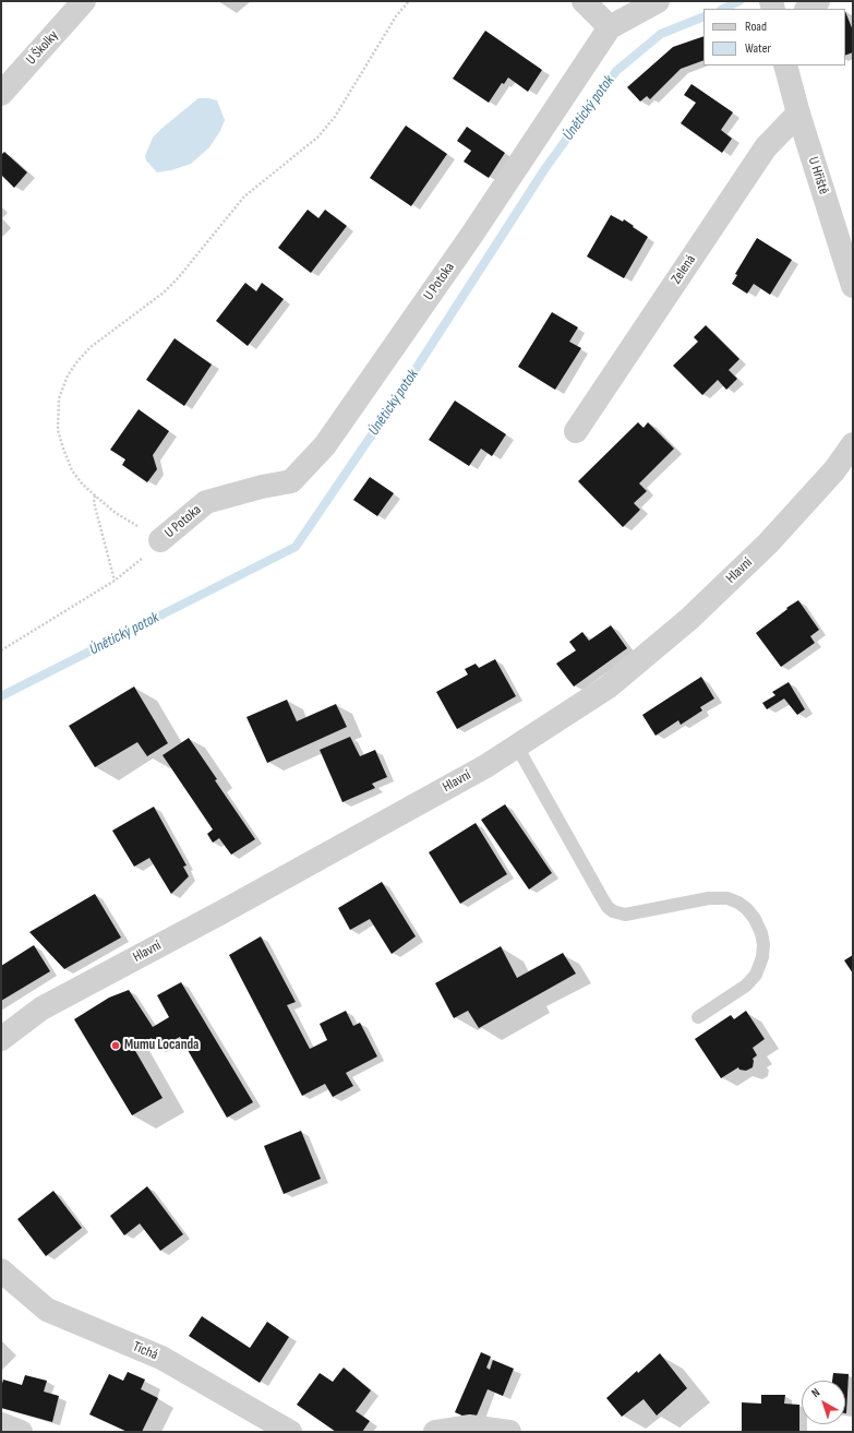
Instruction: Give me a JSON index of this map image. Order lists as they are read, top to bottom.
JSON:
{
  "streets": {
    "street": [
      "U Školky",
      "U Hřiště",
      "Zelená",
      "U Potoka",
      "Hlavní",
      "Tichá"
    ]
  },
  "crossings": [
    ["U Hřiště", "Zelená"]
  ],
  "water": ["Únětický potok"],
  "places": ["Mumu Locanda"],
  "legend": ["Road", "Water"],
  "north": "top left"
}
